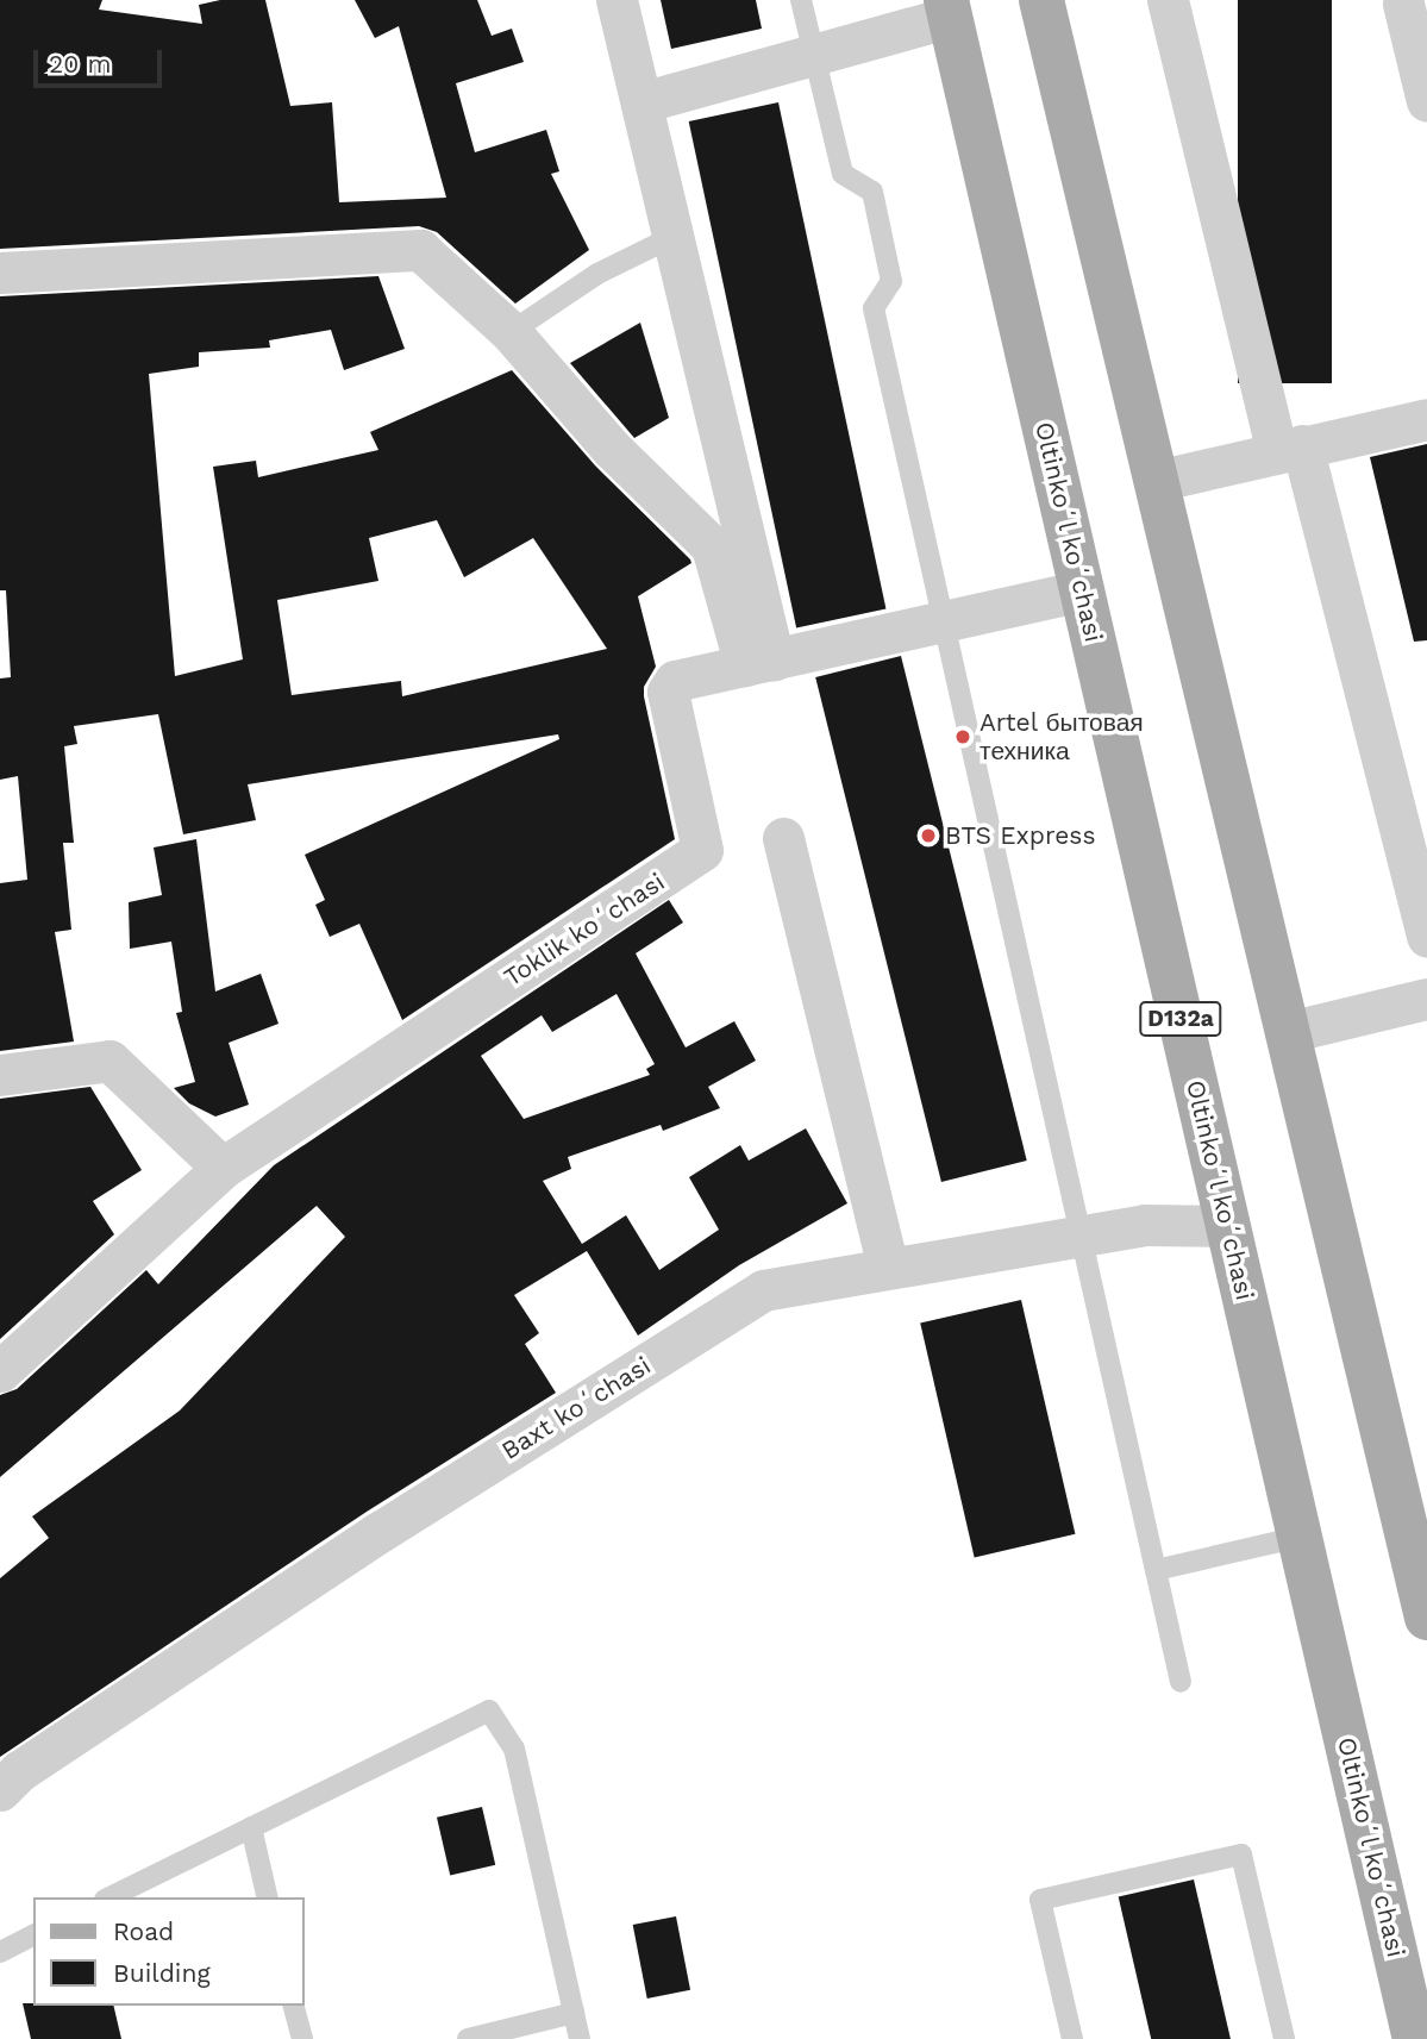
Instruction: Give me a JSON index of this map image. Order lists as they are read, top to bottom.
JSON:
{
  "streets": {
    "main road": ["Oltinkoʻl koʻchasi", "D132a"],
    "street": ["Toklik koʻchasi", "Baxt koʻchasi"]
  },
  "crossings": [
    ["Oltinkoʻl koʻchasi", "Toklik koʻchasi"],
    ["Oltinkoʻl koʻchasi", "Baxt koʻchasi"]
  ],
  "places": ["Artel бытовая техника", "BTS Express"],
  "legend": ["Road", "Building"],
  "scale_bar": "20 m"
}
